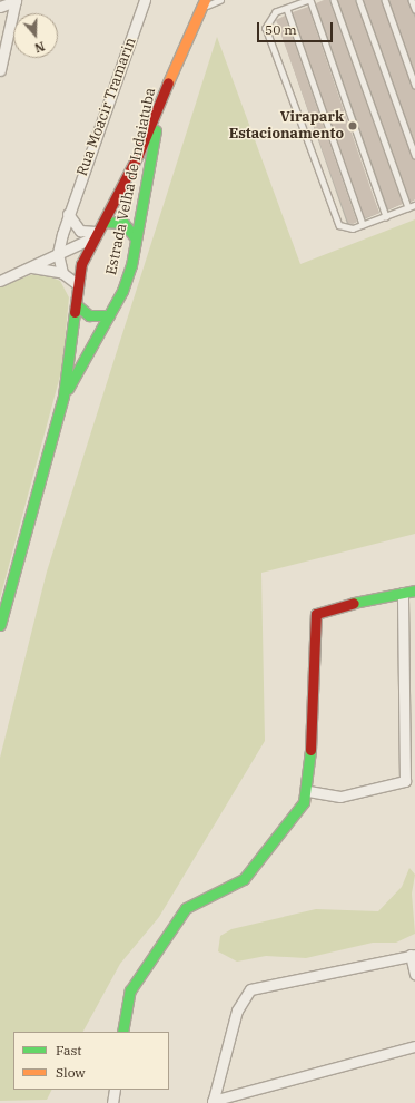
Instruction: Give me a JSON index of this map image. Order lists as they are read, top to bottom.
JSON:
{
  "streets": {
    "main road": ["Estrada Velha de Indaiatuba"],
    "street": ["Rua Moacir Tramarin"]
  },
  "places": ["Virapark Estacionamento"],
  "legend": ["Fast", "Slow"],
  "scale_bar": "50 m",
  "north": "bottom"
}
